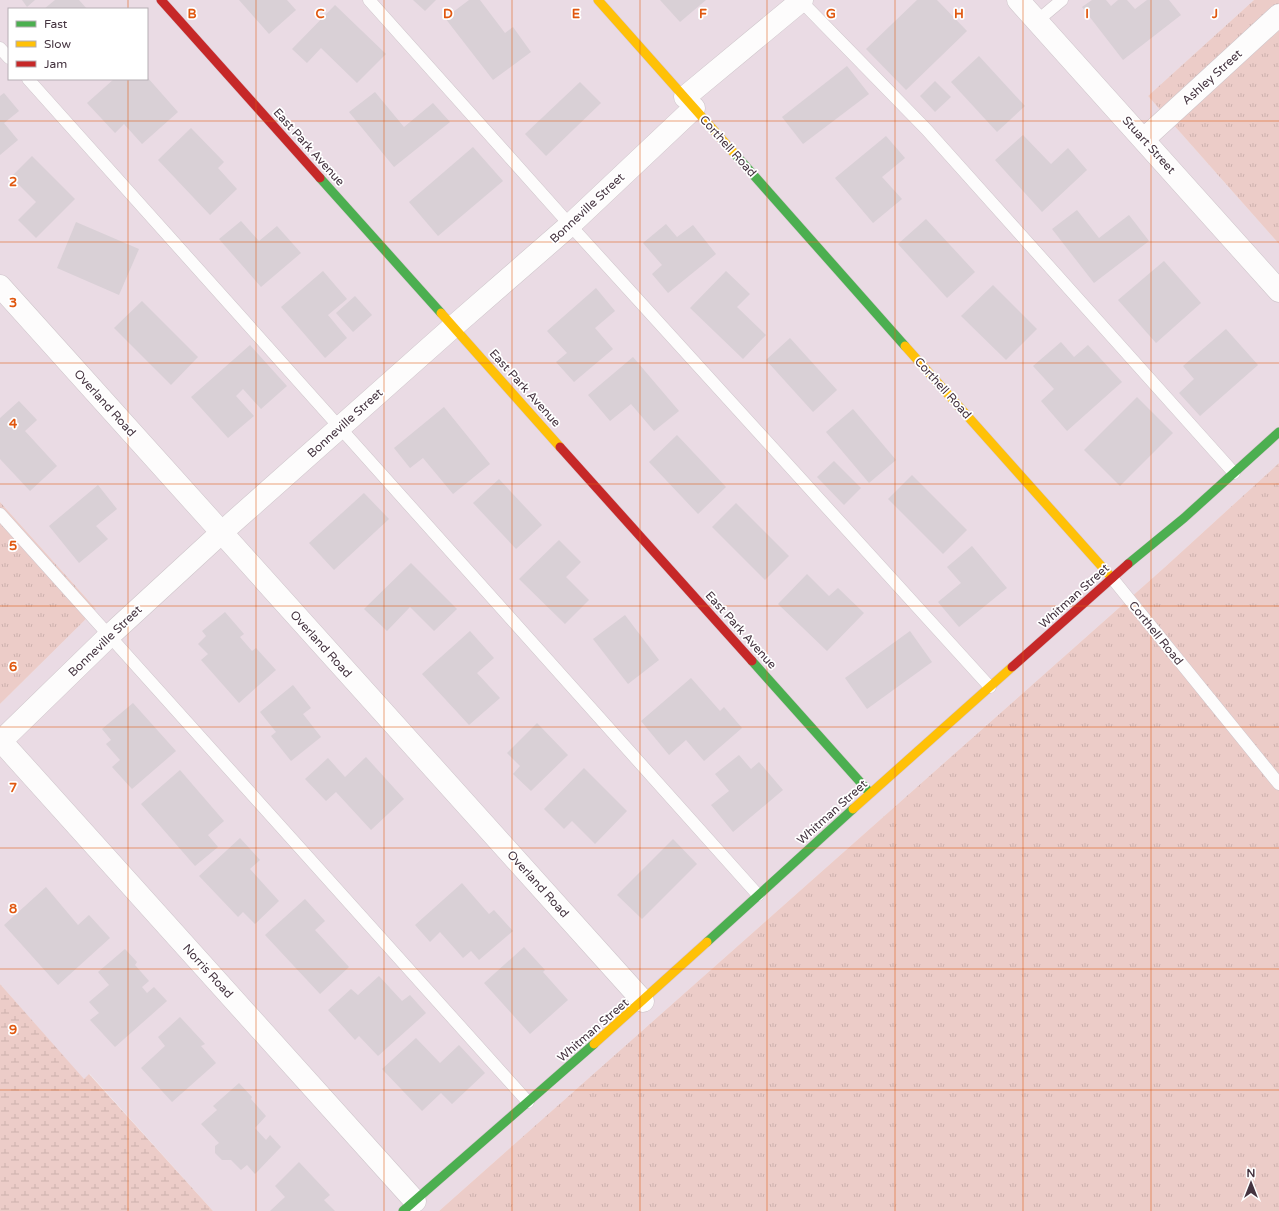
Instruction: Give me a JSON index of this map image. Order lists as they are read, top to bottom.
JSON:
{
  "streets": {
    "street": [
      "Ashley Street",
      "Stuart Street",
      "Corthell Road",
      "East Park Avenue",
      "Bonneville Street",
      "Overland Road",
      "Whitman Street",
      "Norris Road"
    ]
  },
  "crossings": [
    ["Ashley Street", "Stuart Street"],
    ["Corthell Road", "Bonneville Street"],
    ["Corthell Road", "Whitman Street"],
    ["East Park Avenue", "Bonneville Street"],
    ["East Park Avenue", "Whitman Street"],
    ["Bonneville Street", "Overland Road"],
    ["Bonneville Street", "Norris Road"],
    ["Overland Road", "Whitman Street"],
    ["Whitman Street", "Norris Road"]
  ],
  "legend": ["Fast", "Slow", "Jam"],
  "north": "top",
  "grid": {
    "columns": [
      "B",
      "C",
      "D",
      "E",
      "F",
      "G",
      "H",
      "I",
      "J"
    ],
    "rows": [
      "2",
      "3",
      "4",
      "5",
      "6",
      "7",
      "8",
      "9"
    ]
  }
}
